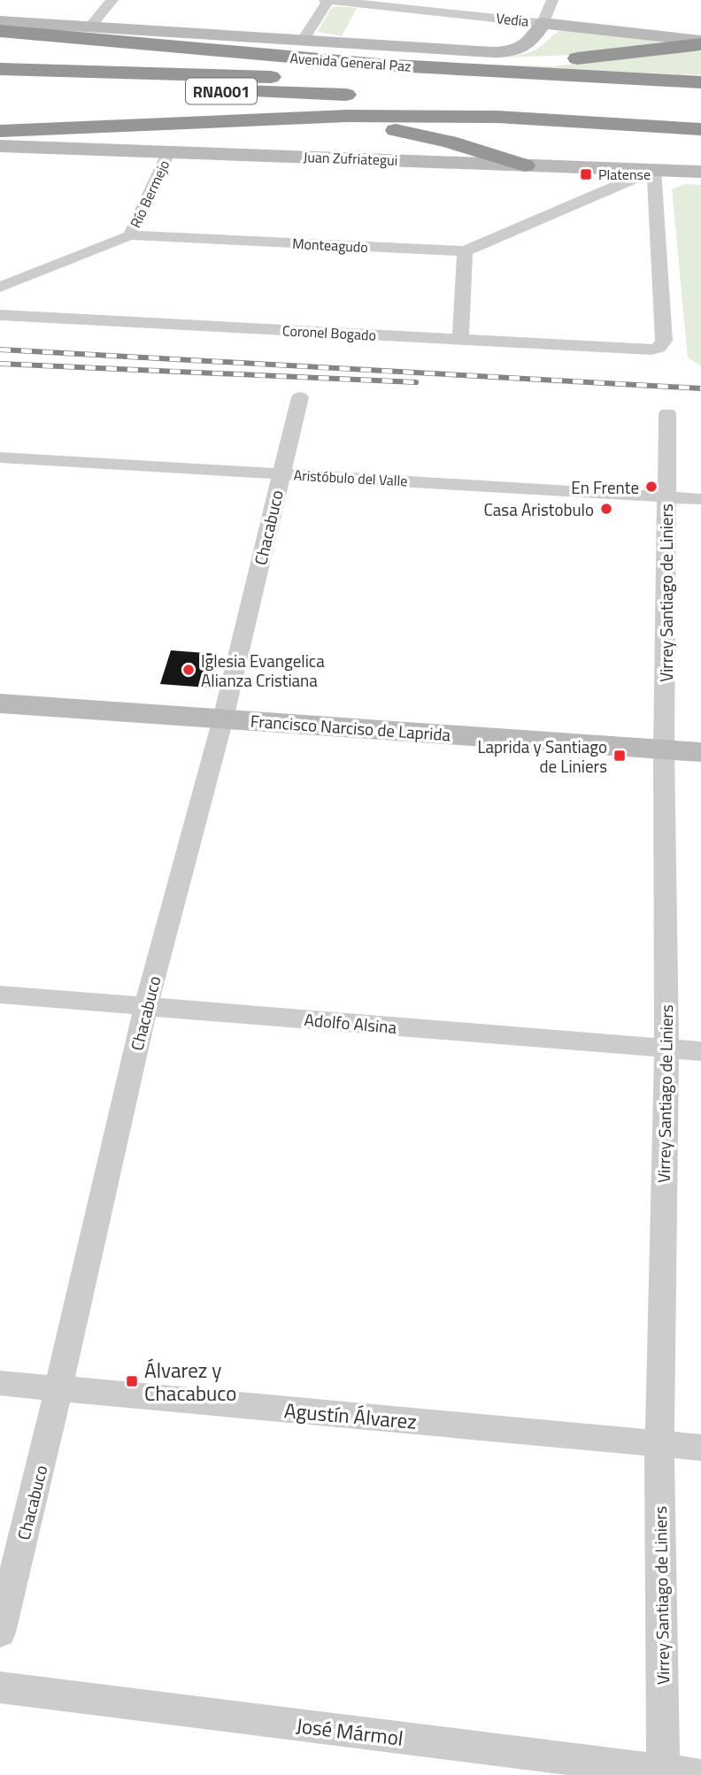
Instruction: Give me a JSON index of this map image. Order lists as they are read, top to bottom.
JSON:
{
  "streets": {
    "highway": ["Avenida General Paz", "RNA001"],
    "street": [
      "Vedia",
      "Juan Zufriategui",
      "Río Bermejo",
      "Monteagudo",
      "Coronel Bogado",
      "Aristóbulo del Valle",
      "Chacabuco",
      "Virrey Santiago de Liniers",
      "Francisco Narciso de Laprida",
      "Adolfo Alsina",
      "Agustín Álvarez",
      "José Mármol"
    ]
  },
  "crossings": [
    ["Vedia", "Avenida General Paz"],
    ["Juan Zufriategui", "Río Bermejo"],
    ["Juan Zufriategui", "Monteagudo"],
    ["Juan Zufriategui", "Coronel Bogado"],
    ["Río Bermejo", "Monteagudo"],
    ["Monteagudo", "Coronel Bogado"],
    ["Aristóbulo del Valle", "Chacabuco"],
    ["Aristóbulo del Valle", "Virrey Santiago de Liniers"],
    ["Chacabuco", "Francisco Narciso de Laprida"],
    ["Chacabuco", "Adolfo Alsina"],
    ["Chacabuco", "Agustín Álvarez"],
    ["Virrey Santiago de Liniers", "Francisco Narciso de Laprida"],
    ["Virrey Santiago de Liniers", "Adolfo Alsina"],
    ["Virrey Santiago de Liniers", "Agustín Álvarez"],
    ["Virrey Santiago de Liniers", "José Mármol"]
  ],
  "places": {
    "transit": ["Platense", "Laprida y Santiago de Liniers", "Álvarez y Chacabuco"],
    "other": ["En Frente", "Casa Aristobulo", "Iglesia Evangelica Alianza Cristiana"]
  }
}
